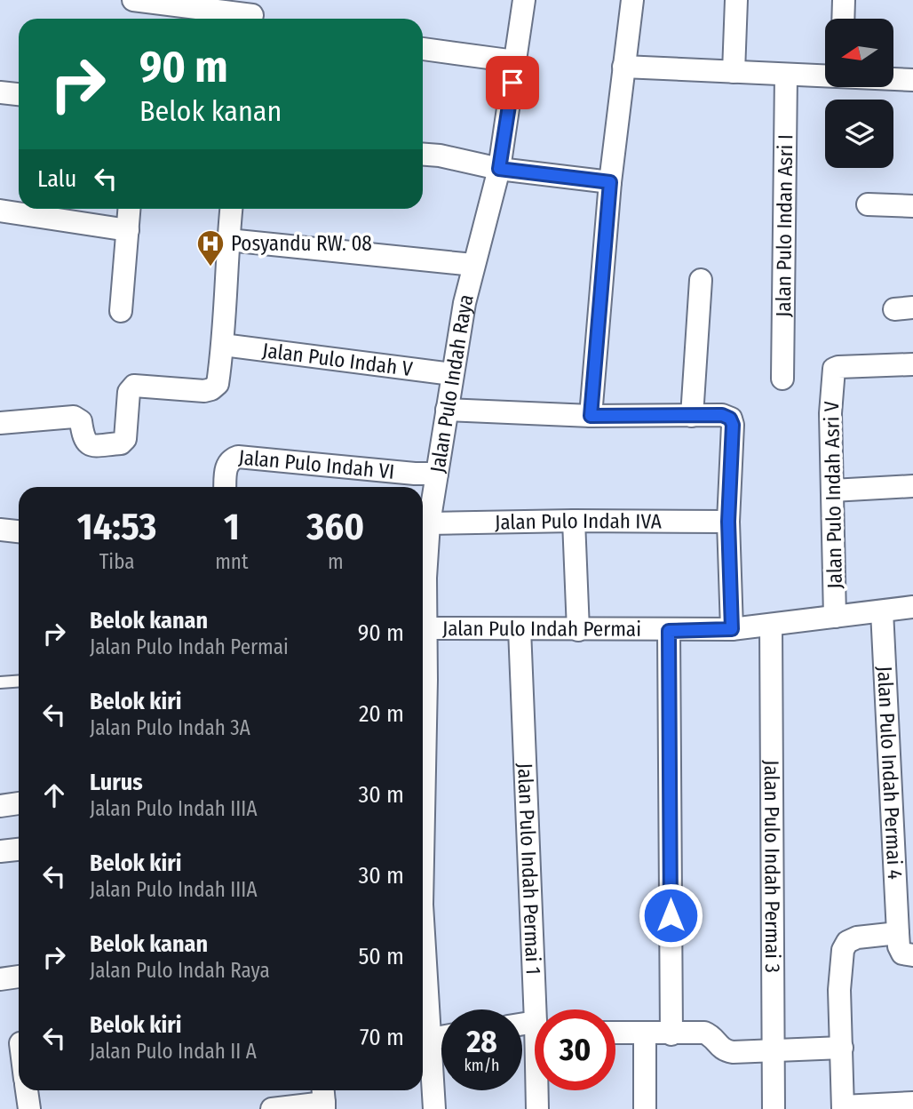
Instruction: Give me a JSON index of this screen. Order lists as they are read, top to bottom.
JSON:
{
  "streets": {
    "street": [
      "Jalan Pulo Indan Asri I",
      "Jalan Pulo Indah V",
      "Jalan Pulo Indah Raya",
      "Jalan Pulo Indah VI",
      "Jalan Pulo Indah Asri V",
      "Jalan Pulo Indah IVA",
      "Jalan Pulo Indah Permai",
      "Jalan Pulo Indah Permai 4",
      "Jalan Pulo Indah Permai 3",
      "Jalan Pulo Indah Permai 1"
    ]
  },
  "crossings": [
    ["Jalan Pulo Indah V", "Jalan Pulo Indah Raya"],
    ["Jalan Pulo Indah Raya", "Jalan Pulo Indah VI"],
    ["Jalan Pulo Indah Raya", "Jalan Pulo Indah IVA"],
    ["Jalan Pulo Indah Raya", "Jalan Pulo Indah Permai"],
    ["Jalan Pulo Indah Asri V", "Jalan Pulo Indah Permai"],
    ["Jalan Pulo Indah Permai", "Jalan Pulo Indah Permai 4"],
    ["Jalan Pulo Indah Permai", "Jalan Pulo Indah Permai 3"],
    ["Jalan Pulo Indah Permai", "Jalan Pulo Indah Permai 1"]
  ],
  "places": {
    "hospital": ["Posyandu RW. 08"]
  },
  "north": "left",
  "page": {
    "turn": ["90 m", "Belok kanan"],
    "then": "Lalu",
    "eta": [
      "14:53",
      "Tiba",
      "1",
      "mnt",
      "360",
      "m"
    ],
    "list": [
      {
        "name": "Belok kanan",
        "note": "Jalan Pulo Indah Permai",
        "value": "90 m"
      },
      {
        "name": "Belok kiri",
        "note": "Jalan Pulo Indah 3A",
        "value": "20 m"
      },
      {
        "name": "Lurus",
        "note": "Jalan Pulo Indah IIIA",
        "value": "30 m"
      },
      {
        "name": "Belok kiri",
        "note": "Jalan Pulo Indah IIIA",
        "value": "30 m"
      },
      {
        "name": "Belok kanan",
        "note": "Jalan Pulo Indah Raya",
        "value": "50 m"
      },
      {
        "name": "Belok kiri",
        "note": "Jalan Pulo Indah II A",
        "value": "70 m"
      }
    ],
    "speed": "28 km/h",
    "limit": "30"
  }
}
